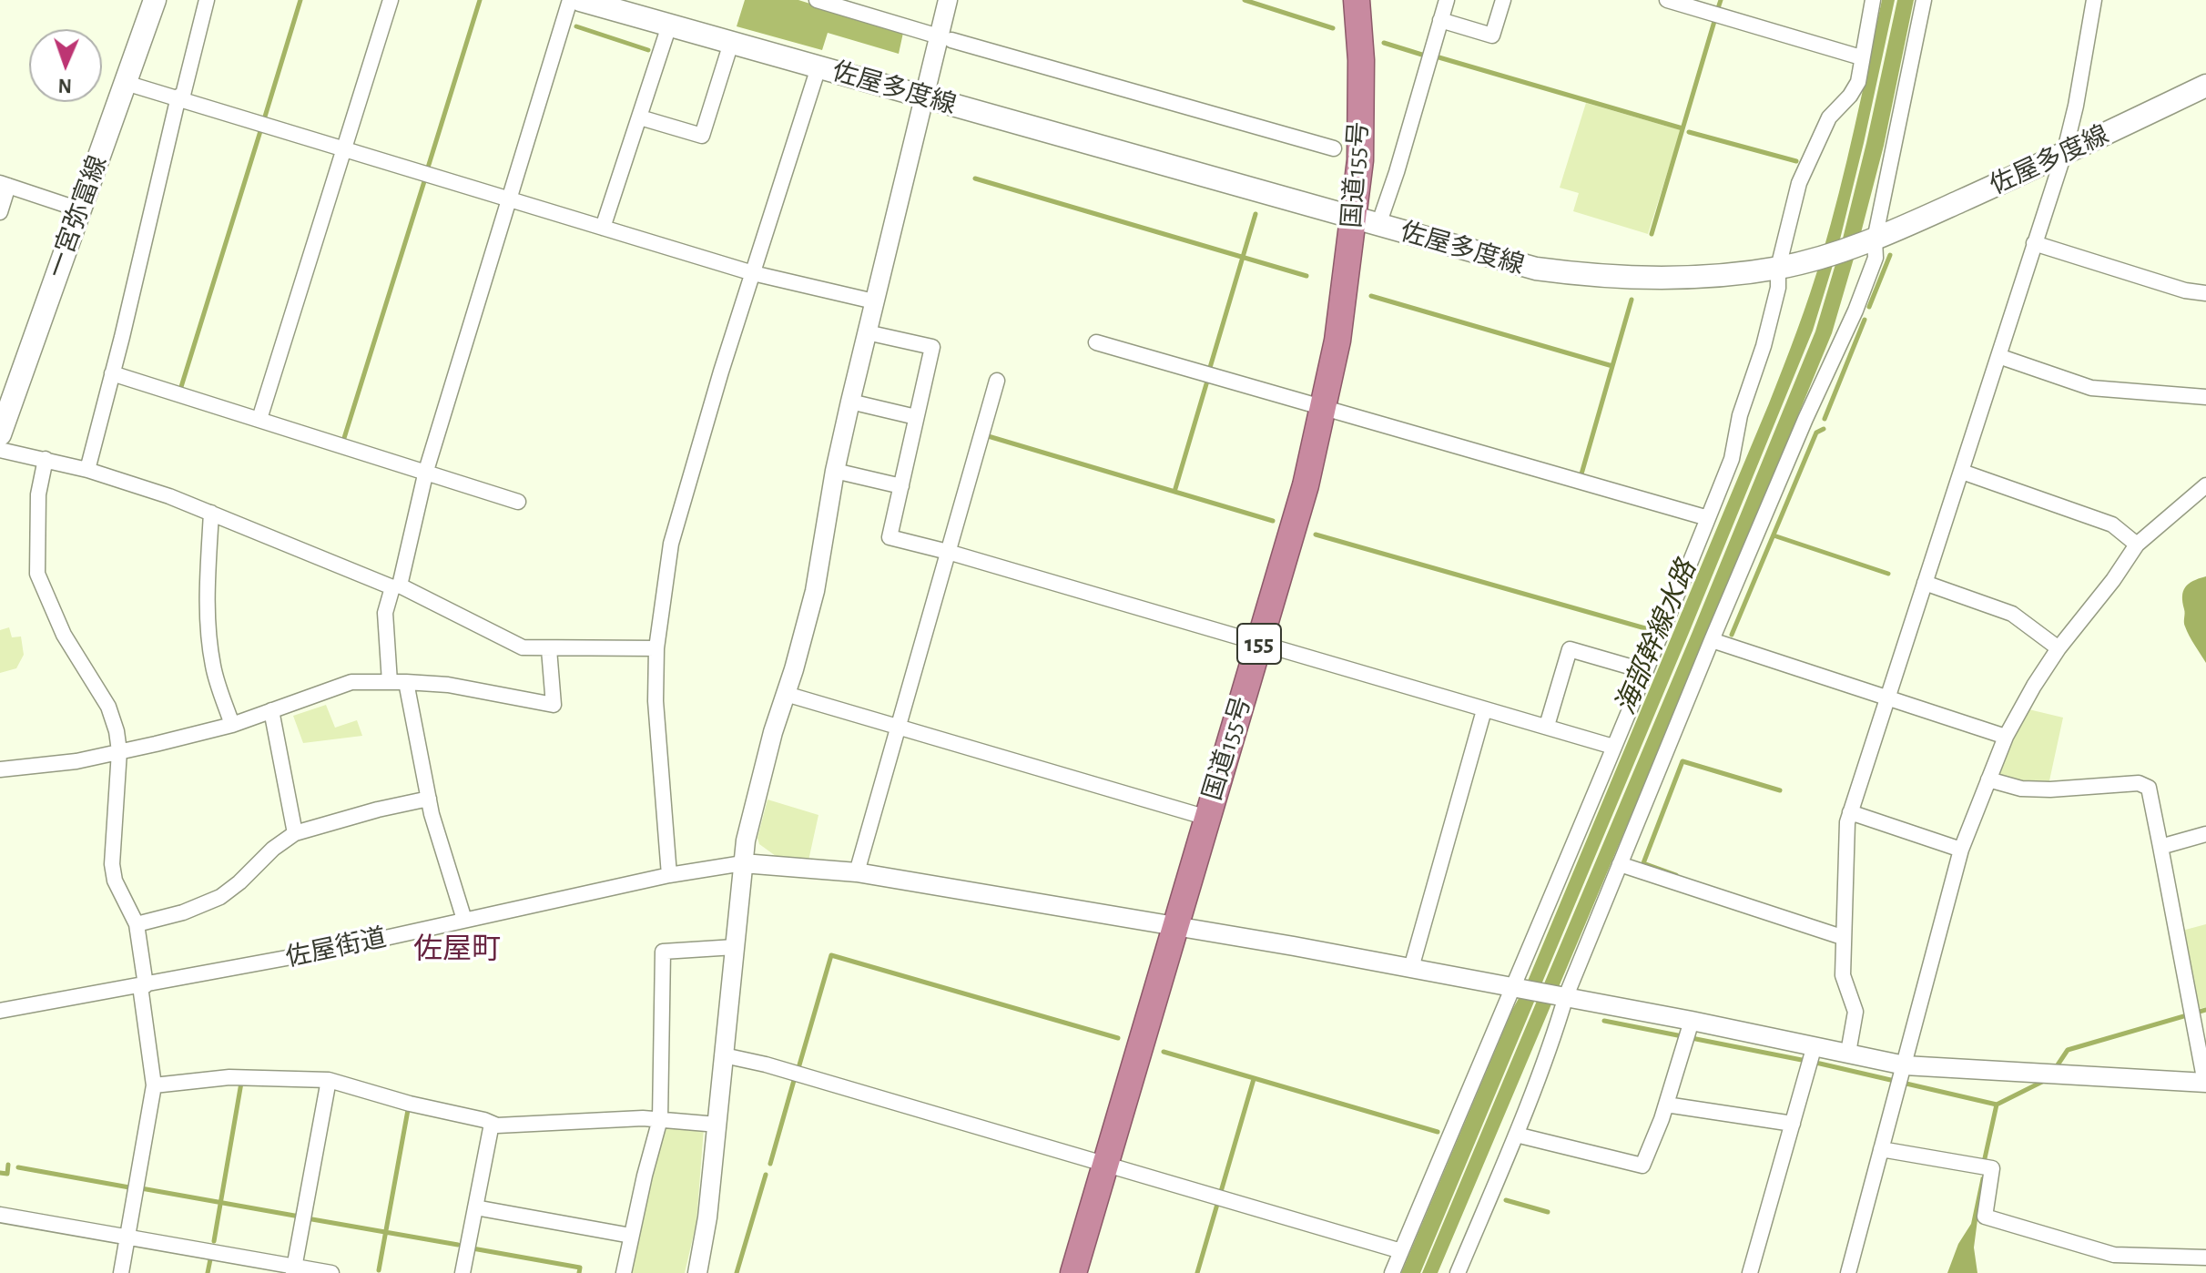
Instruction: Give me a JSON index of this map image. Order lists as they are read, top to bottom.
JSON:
{
  "streets": {
    "highway": ["国道155号", "155"],
    "main road": ["佐屋多度線", "一宮弥富線"],
    "street": ["佐屋街道"]
  },
  "crossings": [
    ["佐屋多度線", "国道155号"]
  ],
  "districts": ["佐屋町"],
  "water": ["海部幹線水路"],
  "north": "bottom"
}
